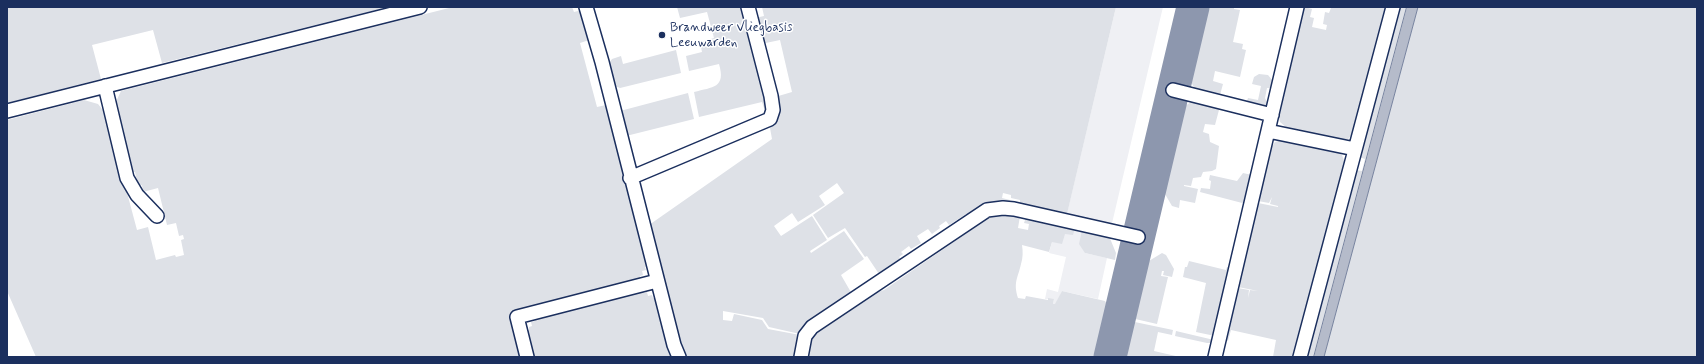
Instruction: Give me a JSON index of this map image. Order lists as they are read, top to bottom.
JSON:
{
  "places": ["Brandweer Vliegbasis Leeuwarden"]
}
